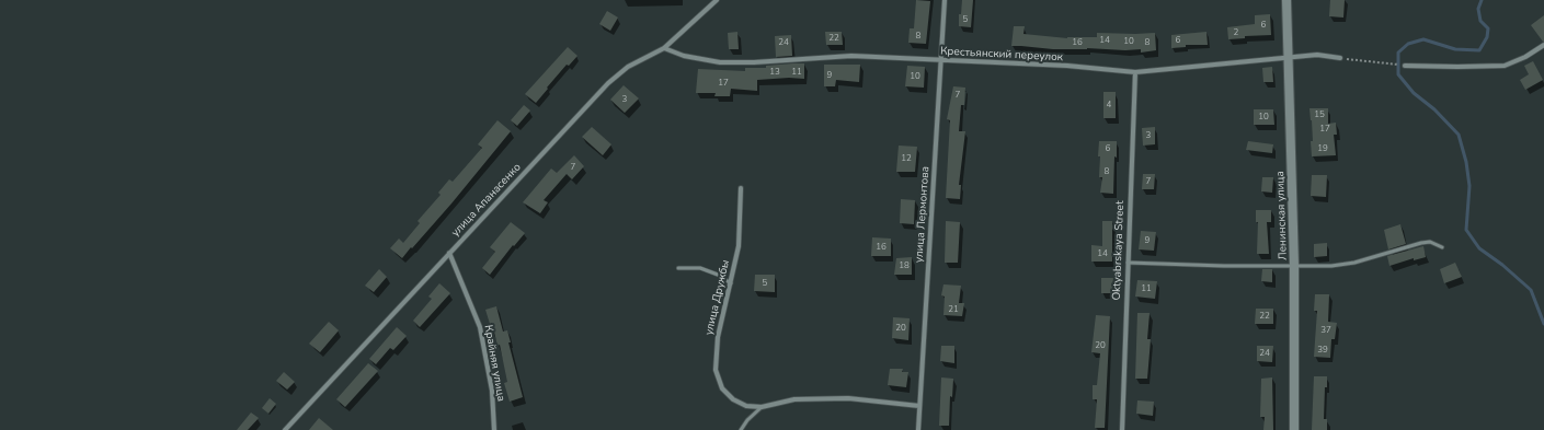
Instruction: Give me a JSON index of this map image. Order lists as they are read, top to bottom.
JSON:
{
  "streets": {
    "street": [
      "Крестьянский переулок",
      "улица Апанасенко",
      "улица Лермонтова",
      "Ленинская улица",
      "Oktyabrskaya Street",
      "улица Дружбы",
      "Крайняя улица"
    ]
  },
  "crossings": [
    ["Крестьянский переулок", "улица Апанасенко"],
    ["Крестьянский переулок", "улица Лермонтова"],
    ["Крестьянский переулок", "Ленинская улица"],
    ["Крестьянский переулок", "Oktyabrskaya Street"],
    ["улица Апанасенко", "Крайняя улица"],
    ["улица Лермонтова", "улица Дружбы"]
  ],
  "house_numbers": [
    "5",
    "6",
    "2",
    "8",
    "22",
    "14",
    "6",
    "10",
    "24",
    "16",
    "8",
    "13",
    "11",
    "9",
    "10",
    "17",
    "7",
    "3",
    "4",
    "15",
    "10",
    "17",
    "3",
    "6",
    "19",
    "12",
    "7",
    "8",
    "7",
    "9",
    "16",
    "14",
    "18",
    "5",
    "11",
    "21",
    "22",
    "20",
    "37",
    "20",
    "39",
    "24"
  ]
}
